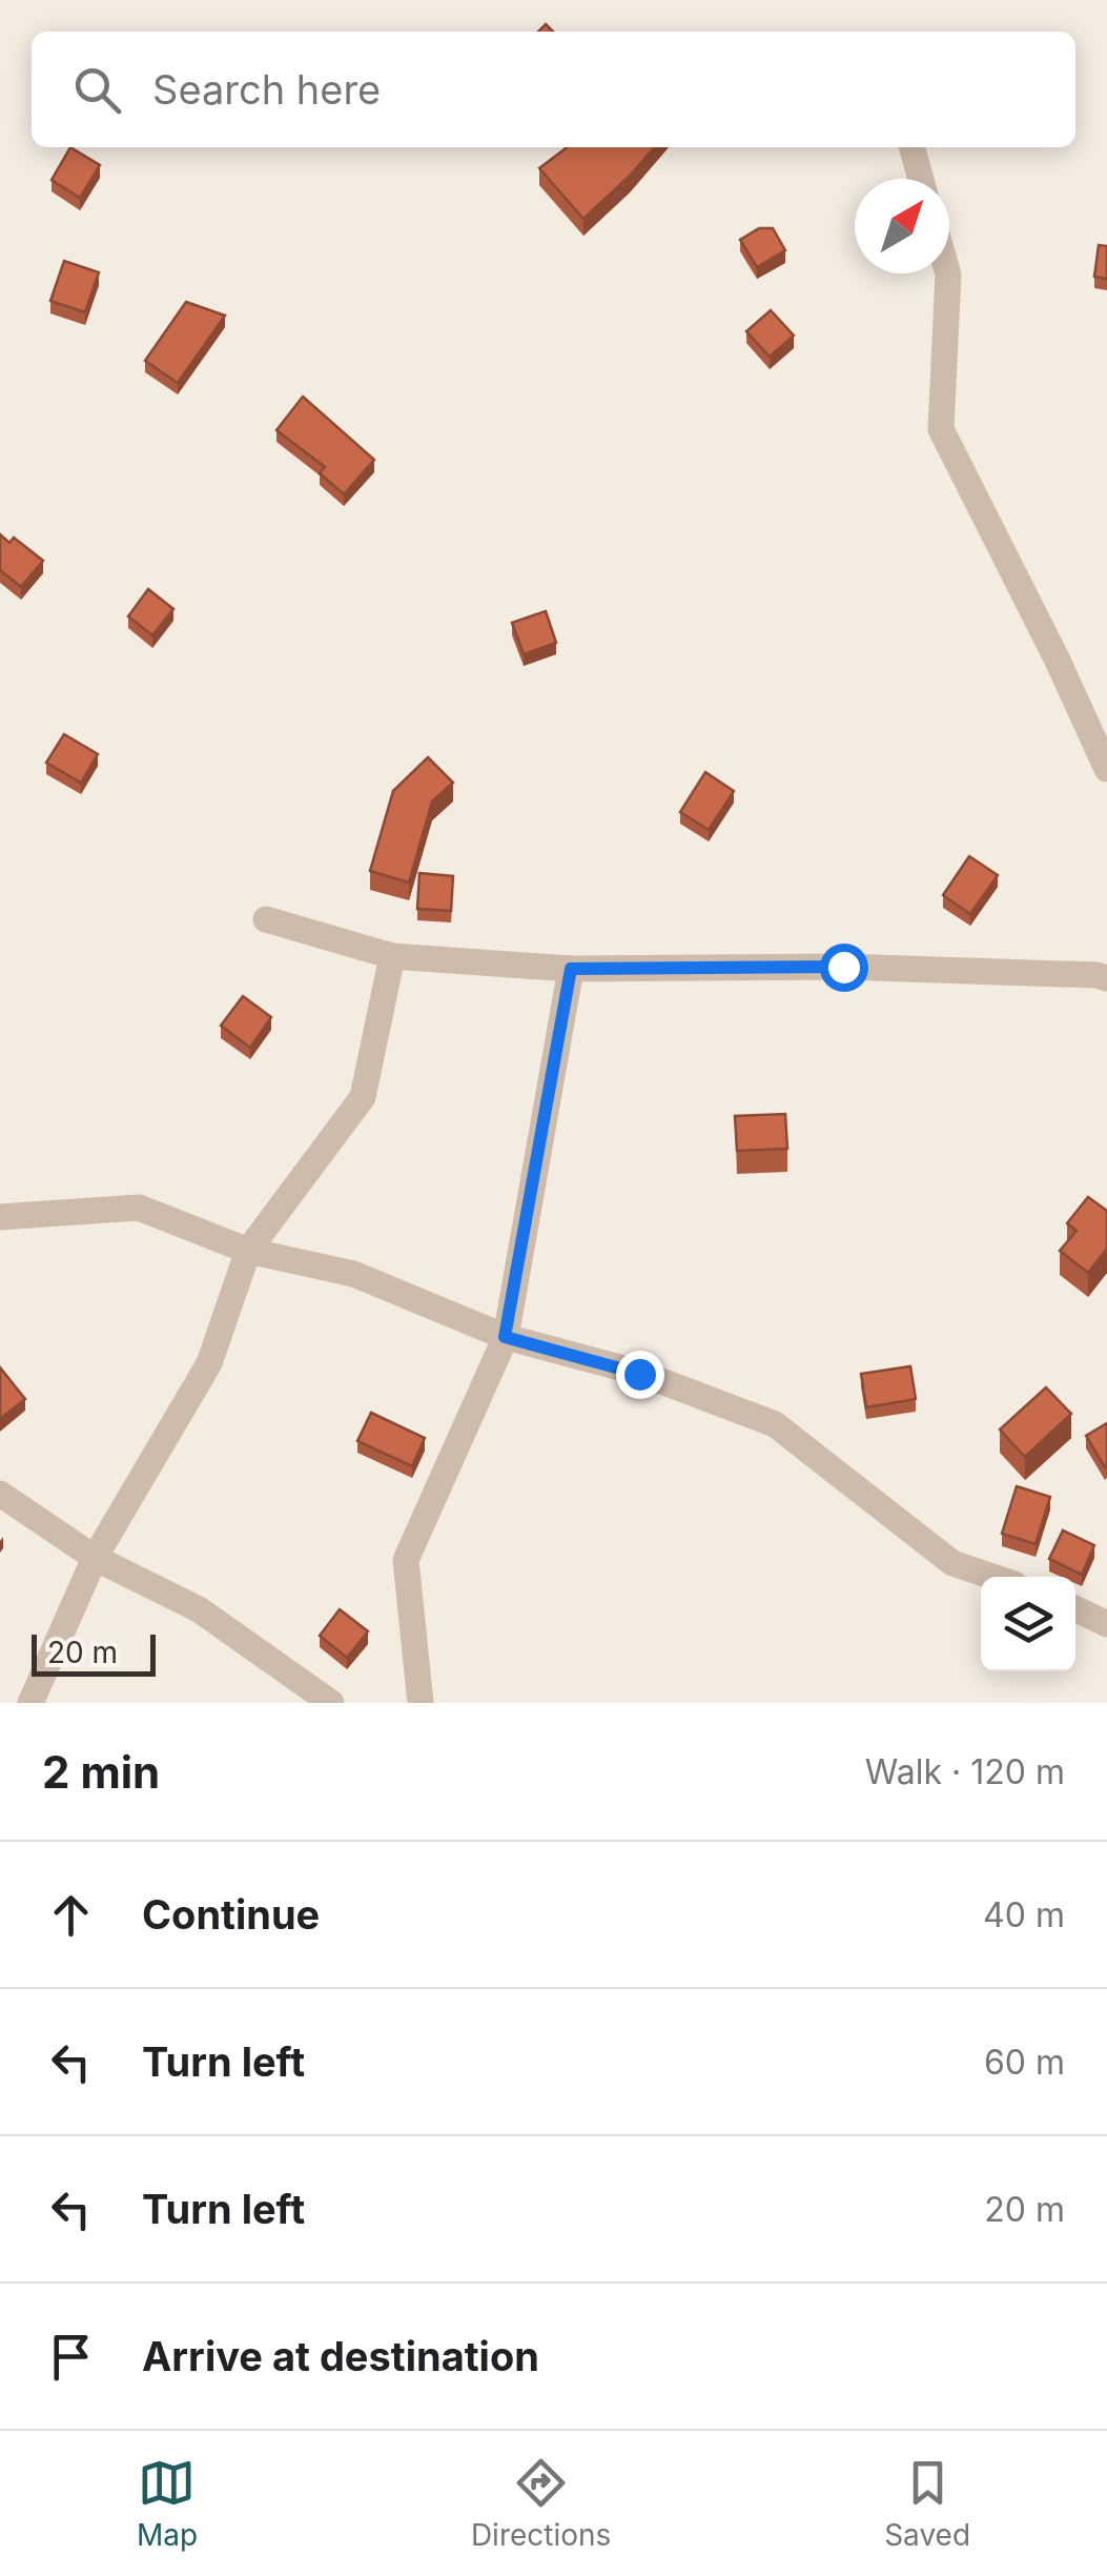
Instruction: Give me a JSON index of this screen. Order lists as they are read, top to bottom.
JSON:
{
  "scale_bar": "20 m",
  "north": "top right",
  "page": {
    "search": "Search here",
    "scale": "20 m",
    "heading": ["2 min", "Walk · 120 m"],
    "list": [
      ["Continue", "40 m"],
      ["Turn left", "60 m"],
      ["Turn left", "20 m"],
      "Arrive at destination"
    ],
    "nav": ["Map", "Directions", "Saved"]
  }
}
